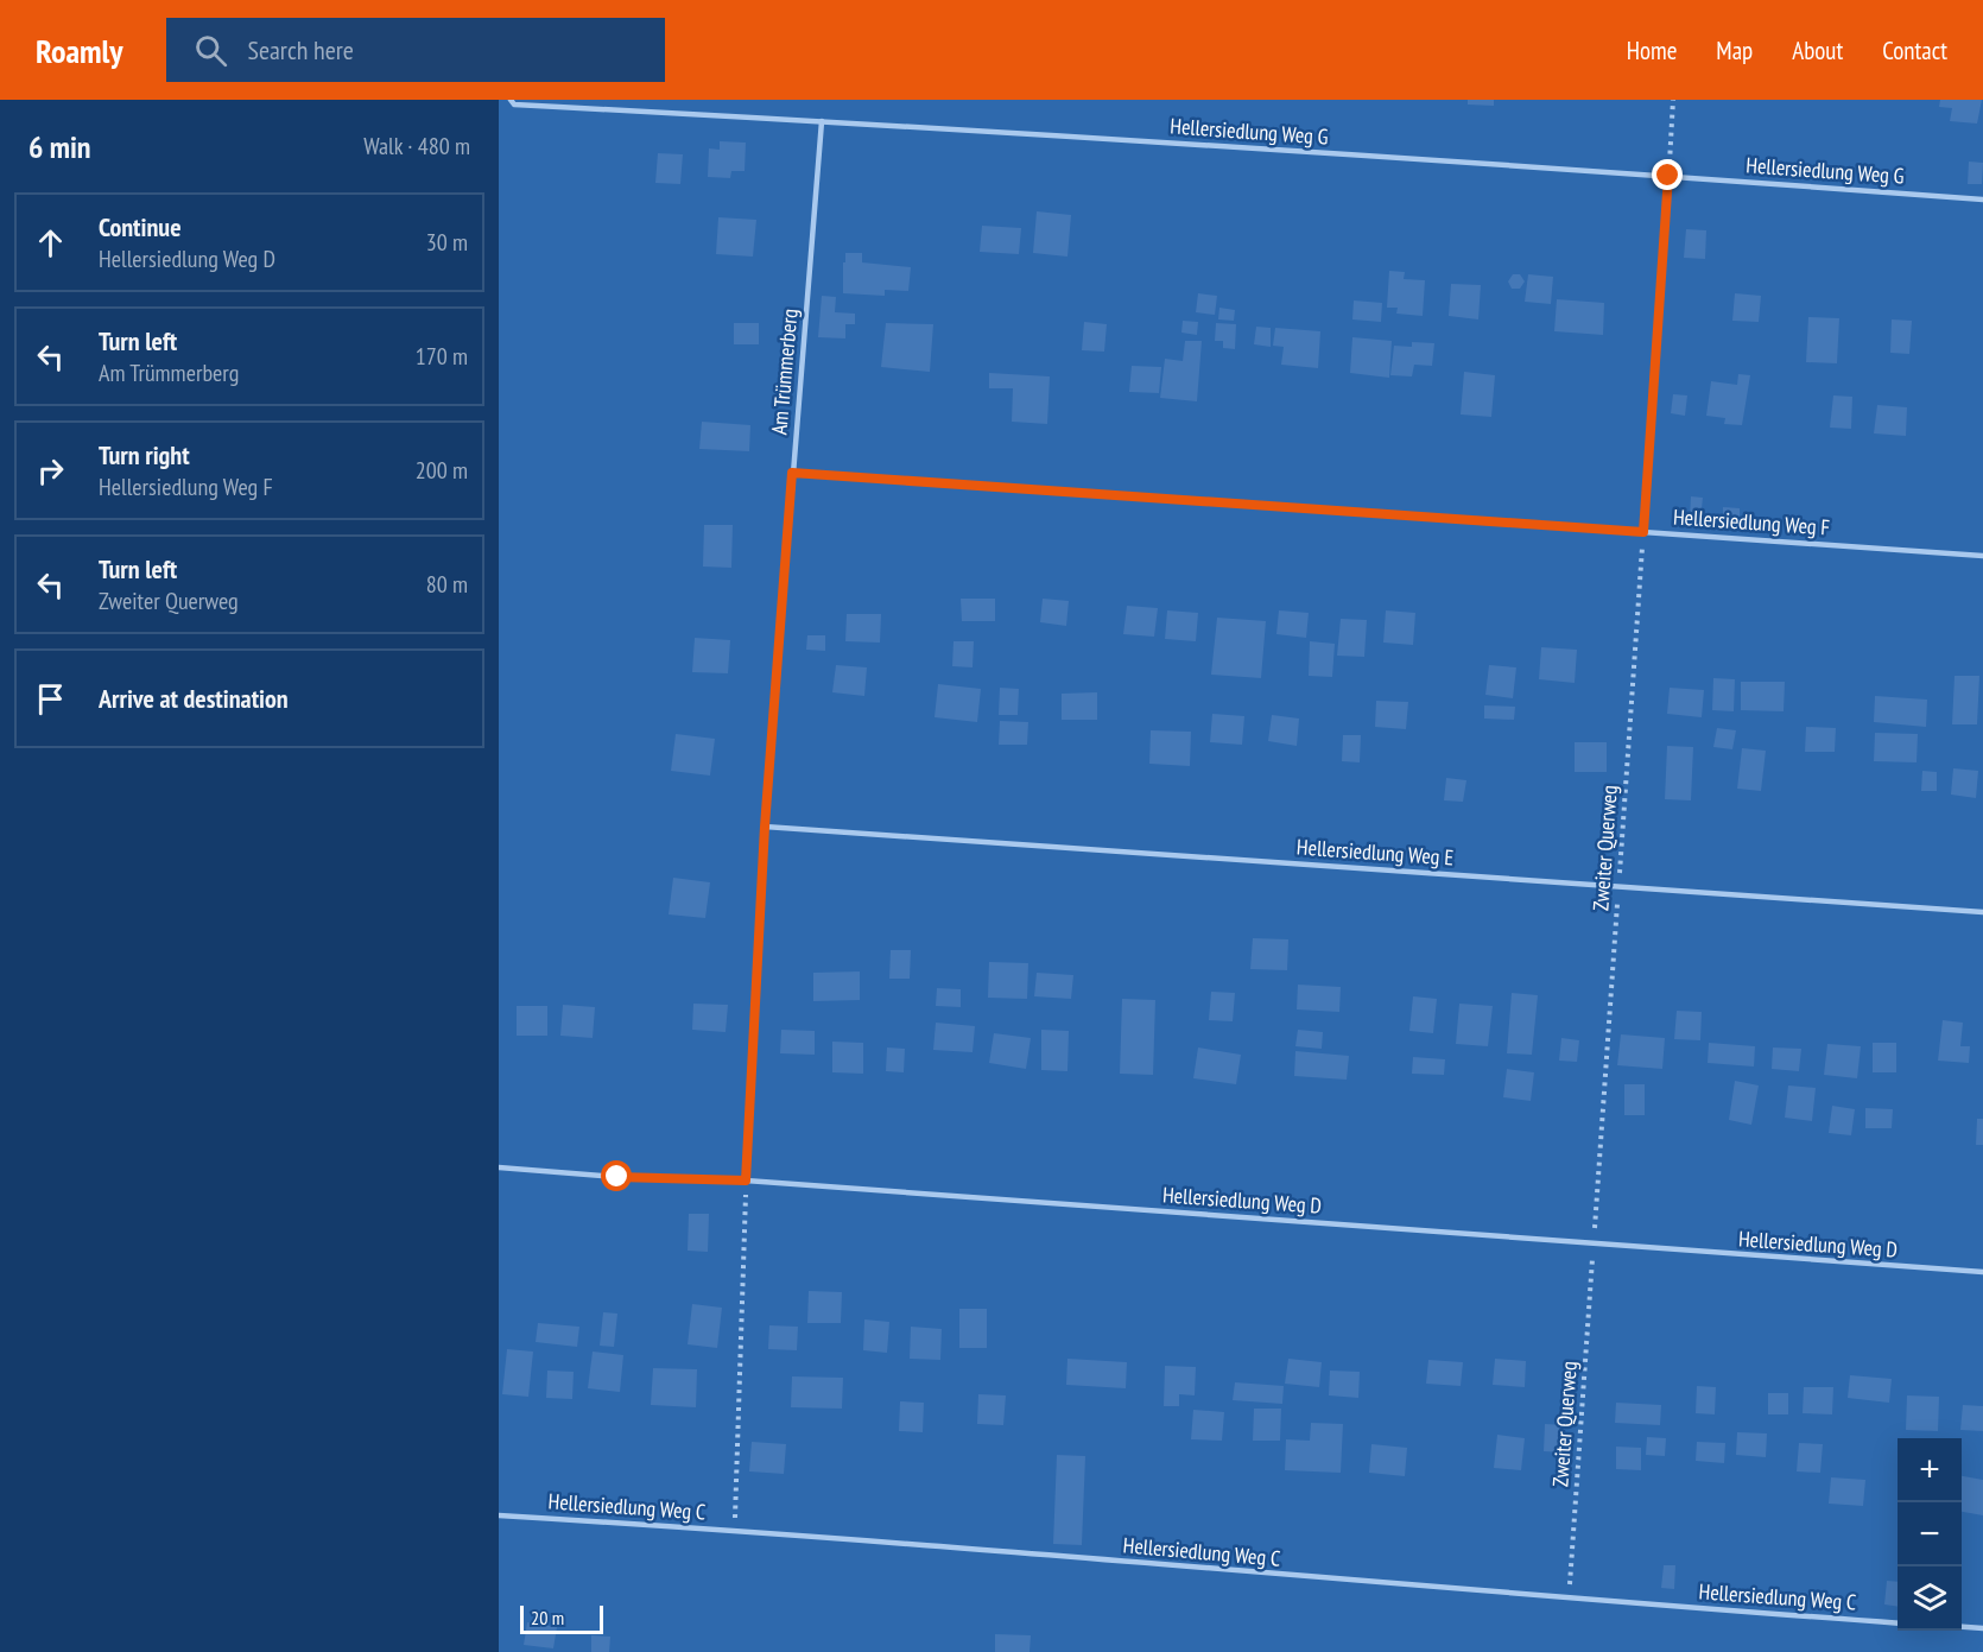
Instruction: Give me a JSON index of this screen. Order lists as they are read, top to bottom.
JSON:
{
  "streets": {
    "lane": [
      "Hellersiedlung Weg G",
      "Am Trümmerberg",
      "Hellersiedlung Weg F",
      "Hellersiedlung Weg E",
      "Hellersiedlung Weg D",
      "Hellersiedlung Weg C"
    ],
    "path": ["Zweiter Querweg"]
  },
  "crossings": [
    ["Hellersiedlung Weg G", "Am Trümmerberg"],
    ["Hellersiedlung Weg G", "Zweiter Querweg"],
    ["Am Trümmerberg", "Hellersiedlung Weg F"],
    ["Am Trümmerberg", "Hellersiedlung Weg E"],
    ["Am Trümmerberg", "Hellersiedlung Weg D"],
    ["Hellersiedlung Weg F", "Zweiter Querweg"],
    ["Zweiter Querweg", "Hellersiedlung Weg E"],
    ["Zweiter Querweg", "Hellersiedlung Weg D"],
    ["Zweiter Querweg", "Hellersiedlung Weg C"]
  ],
  "scale_bar": "20 m",
  "page": {
    "header": "Roamly",
    "search": "Search here",
    "nav": [
      "Home",
      "Map",
      "About",
      "Contact"
    ],
    "heading": ["6 min", "Walk · 480 m"],
    "list": [
      ["Continue", "Hellersiedlung Weg D", "30 m"],
      ["Turn left", "Am Trümmerberg", "170 m"],
      ["Turn right", "Hellersiedlung Weg F", "200 m"],
      ["Turn left", "Zweiter Querweg", "80 m"],
      "Arrive at destination"
    ],
    "map_buttons": ["+", "−"],
    "scale": "20 m"
  }
}
